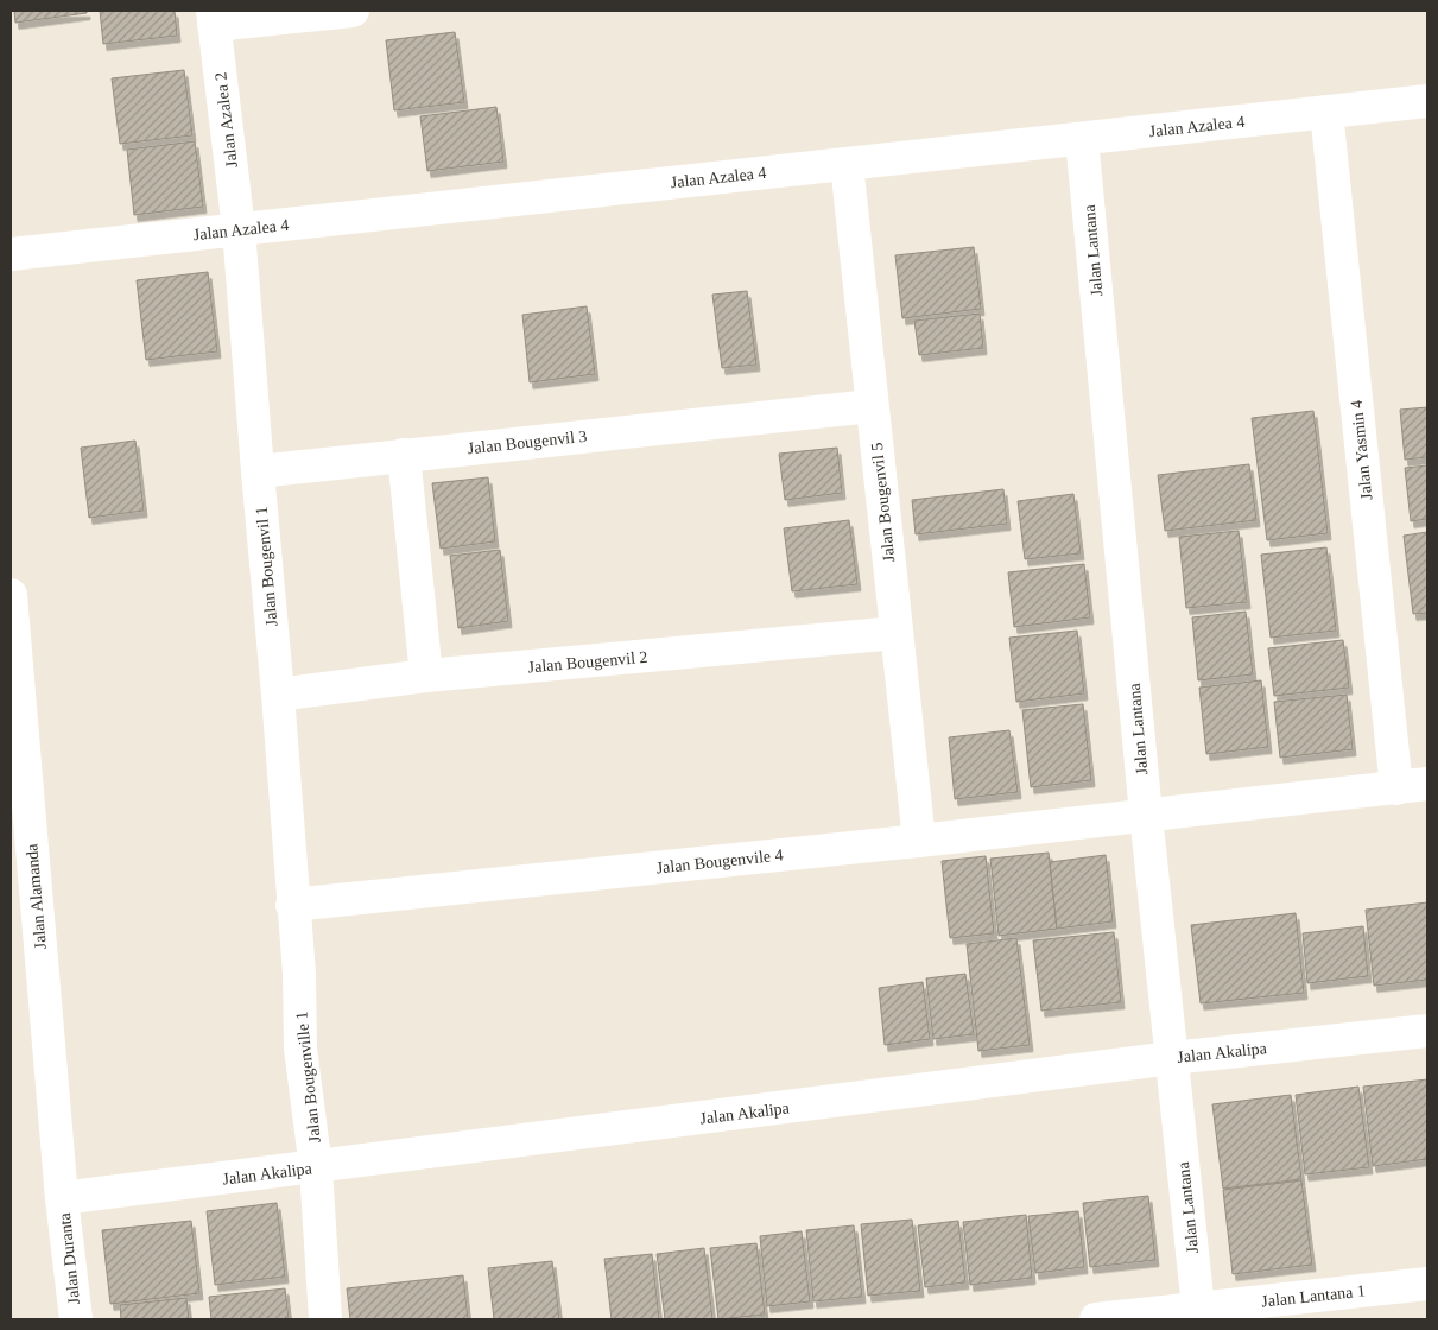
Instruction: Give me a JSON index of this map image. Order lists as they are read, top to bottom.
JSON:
{
  "streets": {
    "street": [
      "Jalan Azalea 2",
      "Jalan Azalea 4",
      "Jalan Lantana",
      "Jalan Bougenvil 3",
      "Jalan Yasmin 4",
      "Jalan Bougenvil 5",
      "Jalan Bougenvil 1",
      "Jalan Bougenvil 2",
      "Jalan Bougenvile 4",
      "Jalan Alamanda",
      "Jalan Akalipa",
      "Jalan Bougenville 1",
      "Jalan Duranta",
      "Jalan Lantana 1"
    ]
  },
  "crossings": [
    ["Jalan Azalea 2", "Jalan Azalea 4"],
    ["Jalan Azalea 2", "Jalan Bougenvil 1"],
    ["Jalan Azalea 4", "Jalan Lantana"],
    ["Jalan Azalea 4", "Jalan Yasmin 4"],
    ["Jalan Azalea 4", "Jalan Bougenvil 5"],
    ["Jalan Azalea 4", "Jalan Bougenvil 1"],
    ["Jalan Lantana", "Jalan Bougenvile 4"],
    ["Jalan Lantana", "Jalan Akalipa"],
    ["Jalan Lantana", "Jalan Lantana 1"],
    ["Jalan Bougenvil 3", "Jalan Bougenvil 5"],
    ["Jalan Bougenvil 3", "Jalan Bougenvil 1"],
    ["Jalan Yasmin 4", "Jalan Bougenvile 4"],
    ["Jalan Bougenvil 5", "Jalan Bougenvil 2"],
    ["Jalan Bougenvil 5", "Jalan Bougenvile 4"],
    ["Jalan Bougenvil 1", "Jalan Bougenvil 2"],
    ["Jalan Bougenvil 1", "Jalan Bougenvile 4"],
    ["Jalan Bougenvil 1", "Jalan Bougenville 1"],
    ["Jalan Bougenvile 4", "Jalan Bougenville 1"],
    ["Jalan Alamanda", "Jalan Akalipa"],
    ["Jalan Alamanda", "Jalan Duranta"],
    ["Jalan Akalipa", "Jalan Bougenville 1"],
    ["Jalan Akalipa", "Jalan Duranta"]
  ]
}
